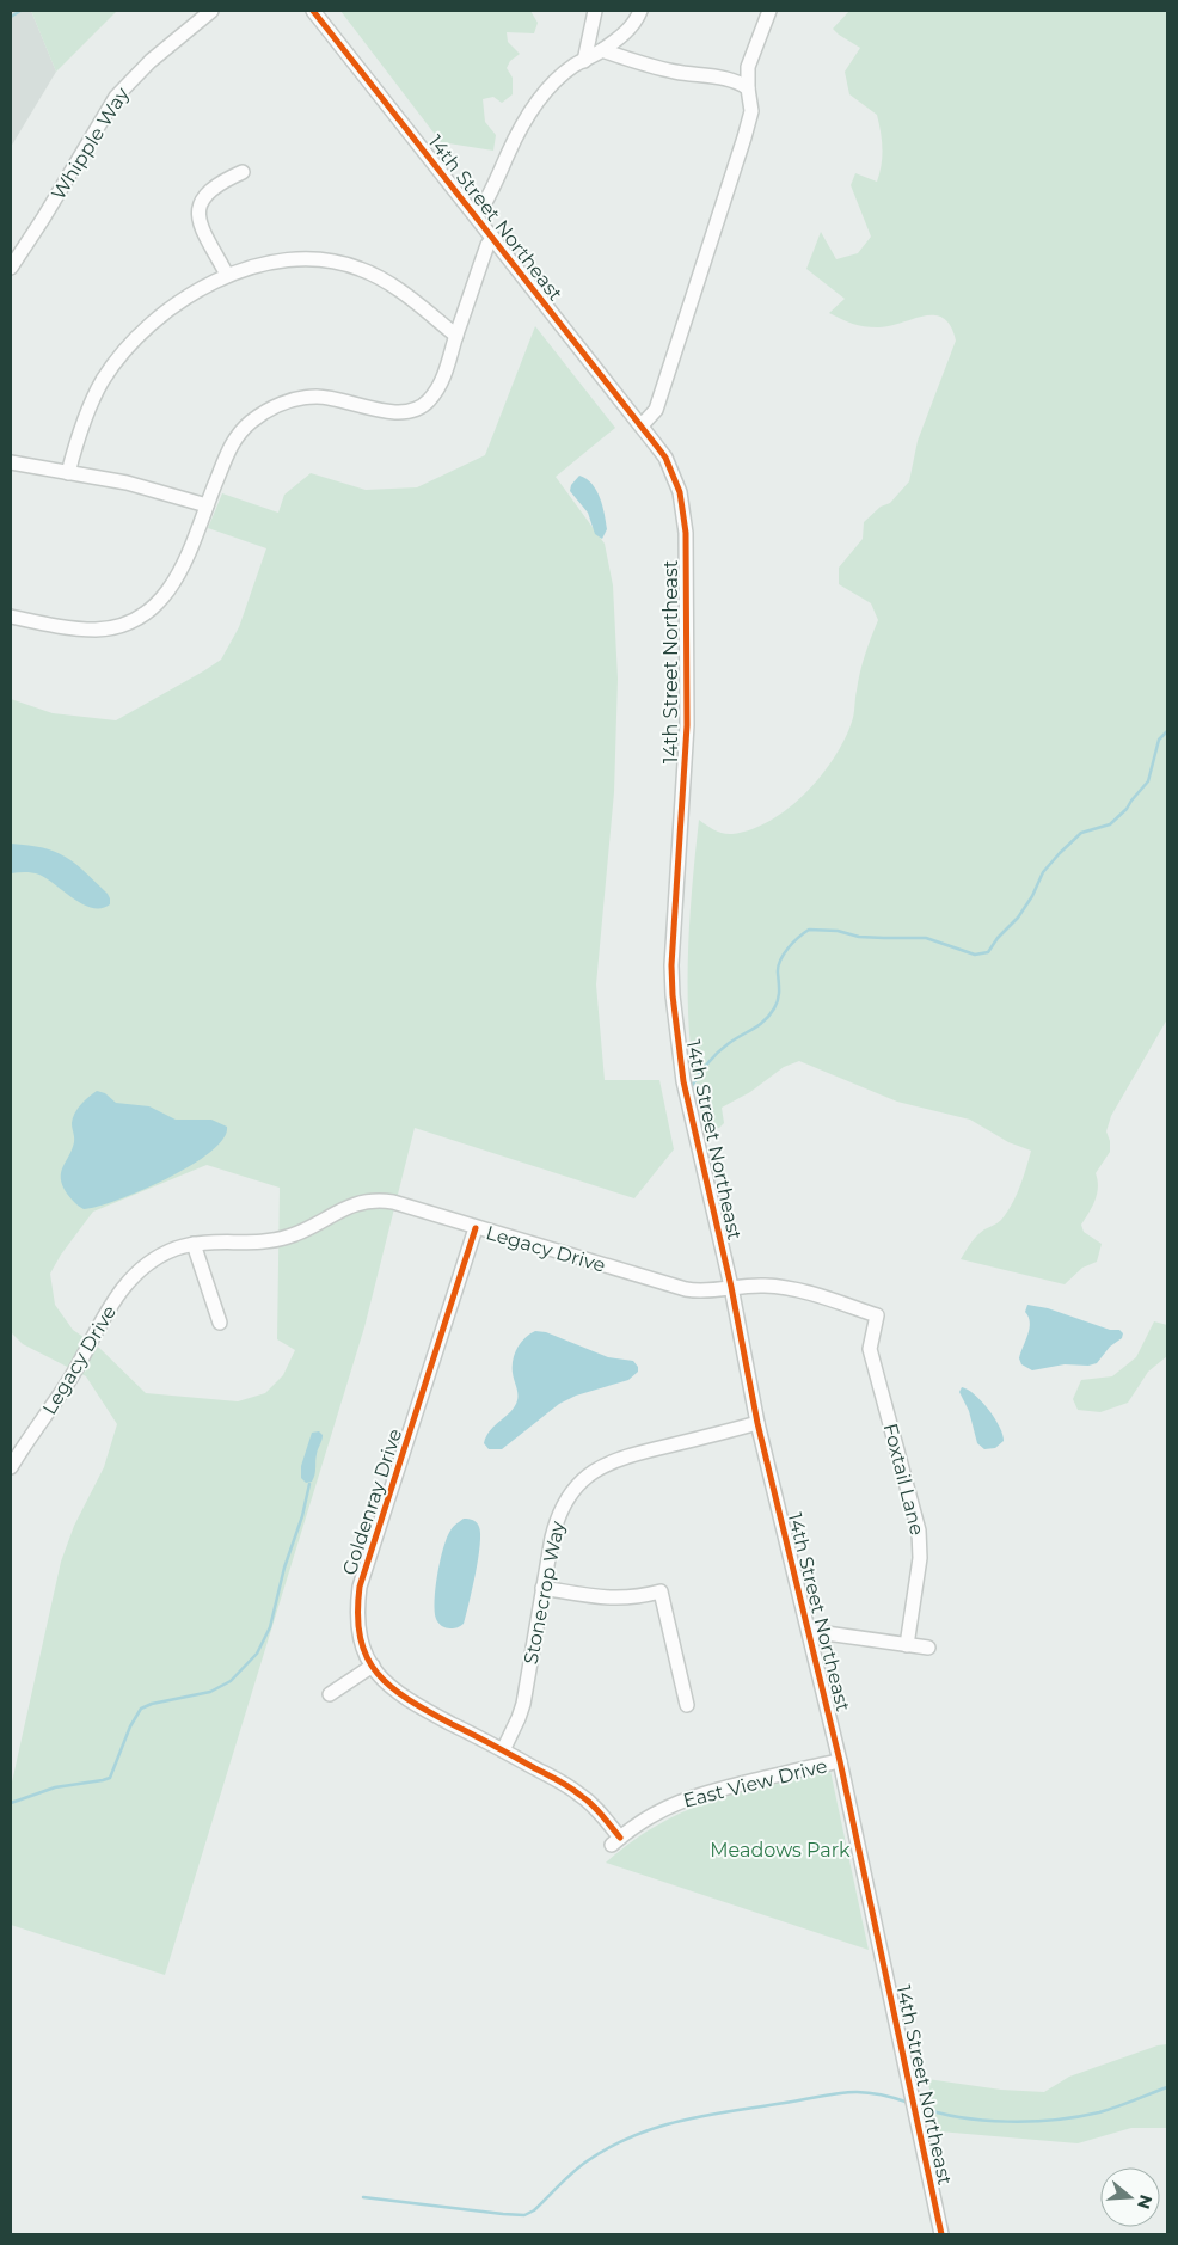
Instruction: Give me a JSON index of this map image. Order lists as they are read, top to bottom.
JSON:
{
  "streets": {
    "street": [
      "Whipple Way",
      "14th Street Northeast",
      "Legacy Drive",
      "Foxtail Lane",
      "Goldenray Drive",
      "Stonecrop Way",
      "East View Drive"
    ]
  },
  "crossings": [
    ["14th Street Northeast", "Legacy Drive"],
    ["14th Street Northeast", "Stonecrop Way"],
    ["14th Street Northeast", "East View Drive"],
    ["Legacy Drive", "Foxtail Lane"],
    ["Legacy Drive", "Goldenray Drive"],
    ["Goldenray Drive", "Stonecrop Way"],
    ["Goldenray Drive", "East View Drive"]
  ],
  "parks": ["Meadows Park"],
  "north": "right"
}
